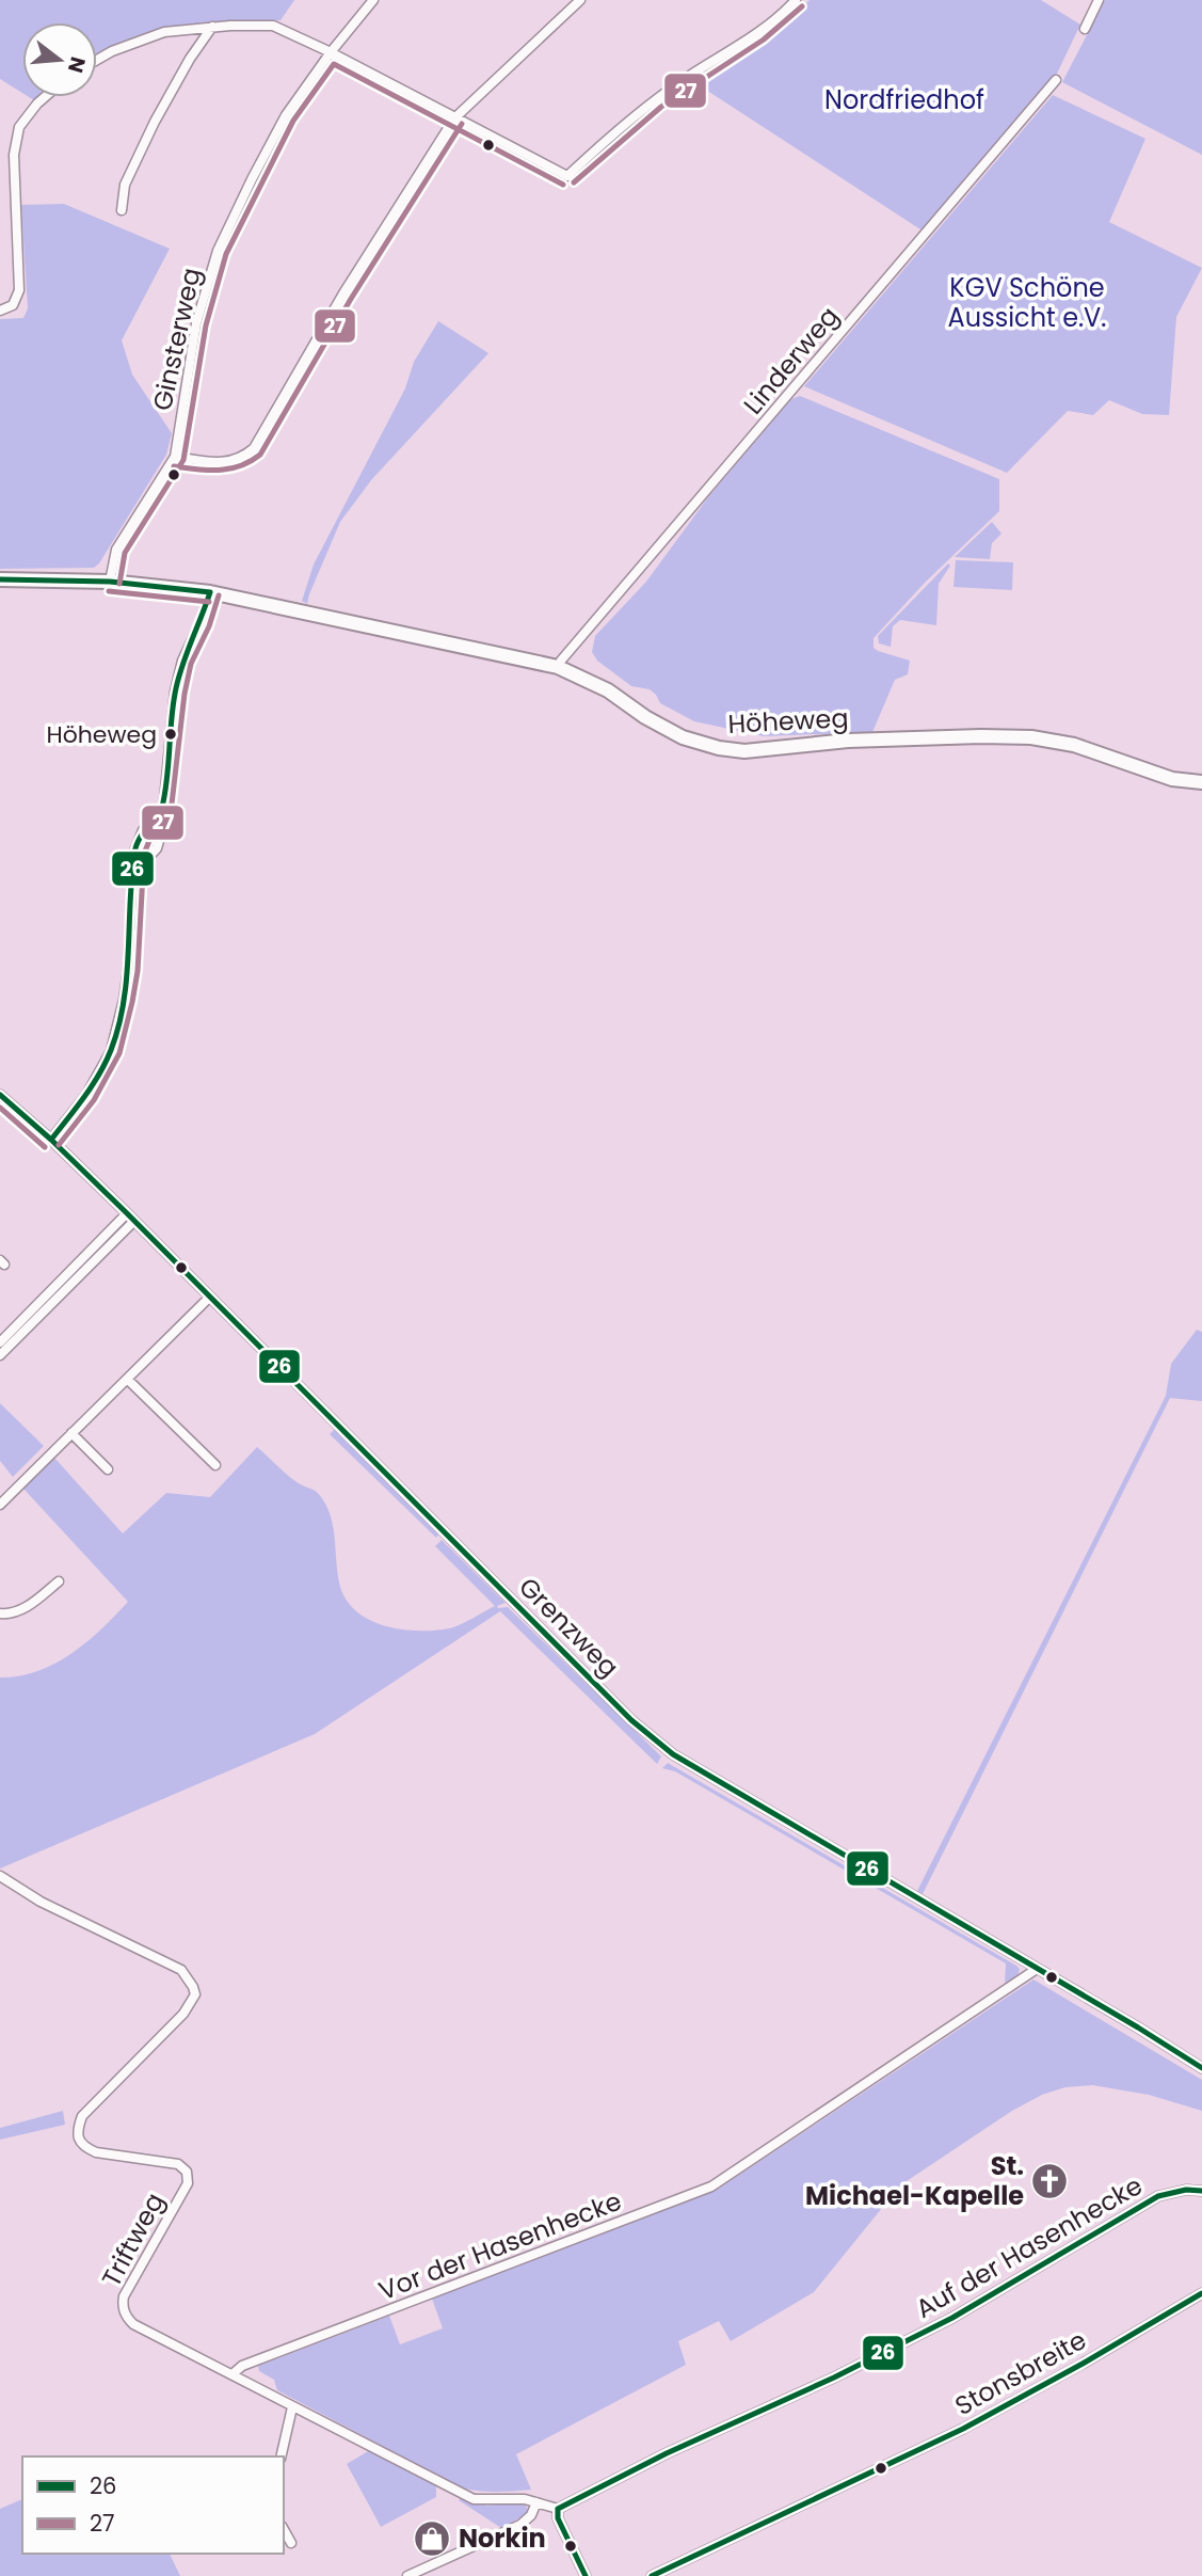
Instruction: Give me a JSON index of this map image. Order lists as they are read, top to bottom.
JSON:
{
  "streets": {
    "street": [
      "Ginsterweg",
      "Linderweg",
      "Höheweg",
      "Grenzweg",
      "Triftweg",
      "Vor der Hasenhecke",
      "Auf der Hasenhecke",
      "Stonsbreite"
    ]
  },
  "crossings": [
    ["Ginsterweg", "Höheweg"],
    ["Linderweg", "Höheweg"],
    ["Grenzweg", "Vor der Hasenhecke"],
    ["Triftweg", "Vor der Hasenhecke"],
    ["Triftweg", "Auf der Hasenhecke"]
  ],
  "parks": ["Nordfriedhof", "KGV Schöne Aussicht e.V."],
  "places": {
    "other": ["Höheweg"],
    "church": ["St. Michael-Kapelle"],
    "shop": ["Norkin"]
  },
  "lines": ["transit line 27", "transit line 26"],
  "legend": ["26", "27"],
  "north": "right"
}
